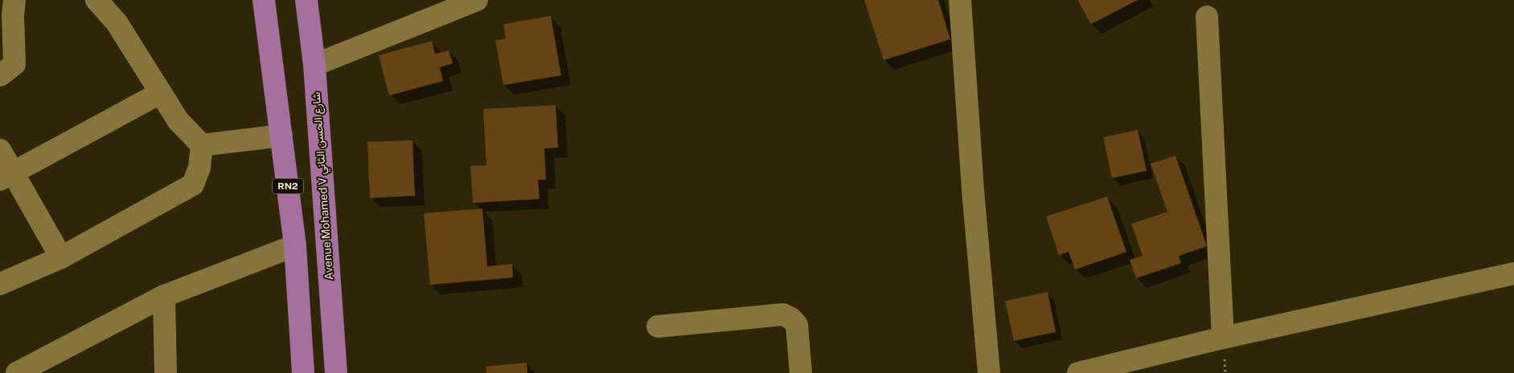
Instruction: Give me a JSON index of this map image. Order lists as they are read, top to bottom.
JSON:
{
  "streets": {
    "highway": ["RN2", "Avenue Mohamed V شارع الحسن الثاني"]
  }
}
